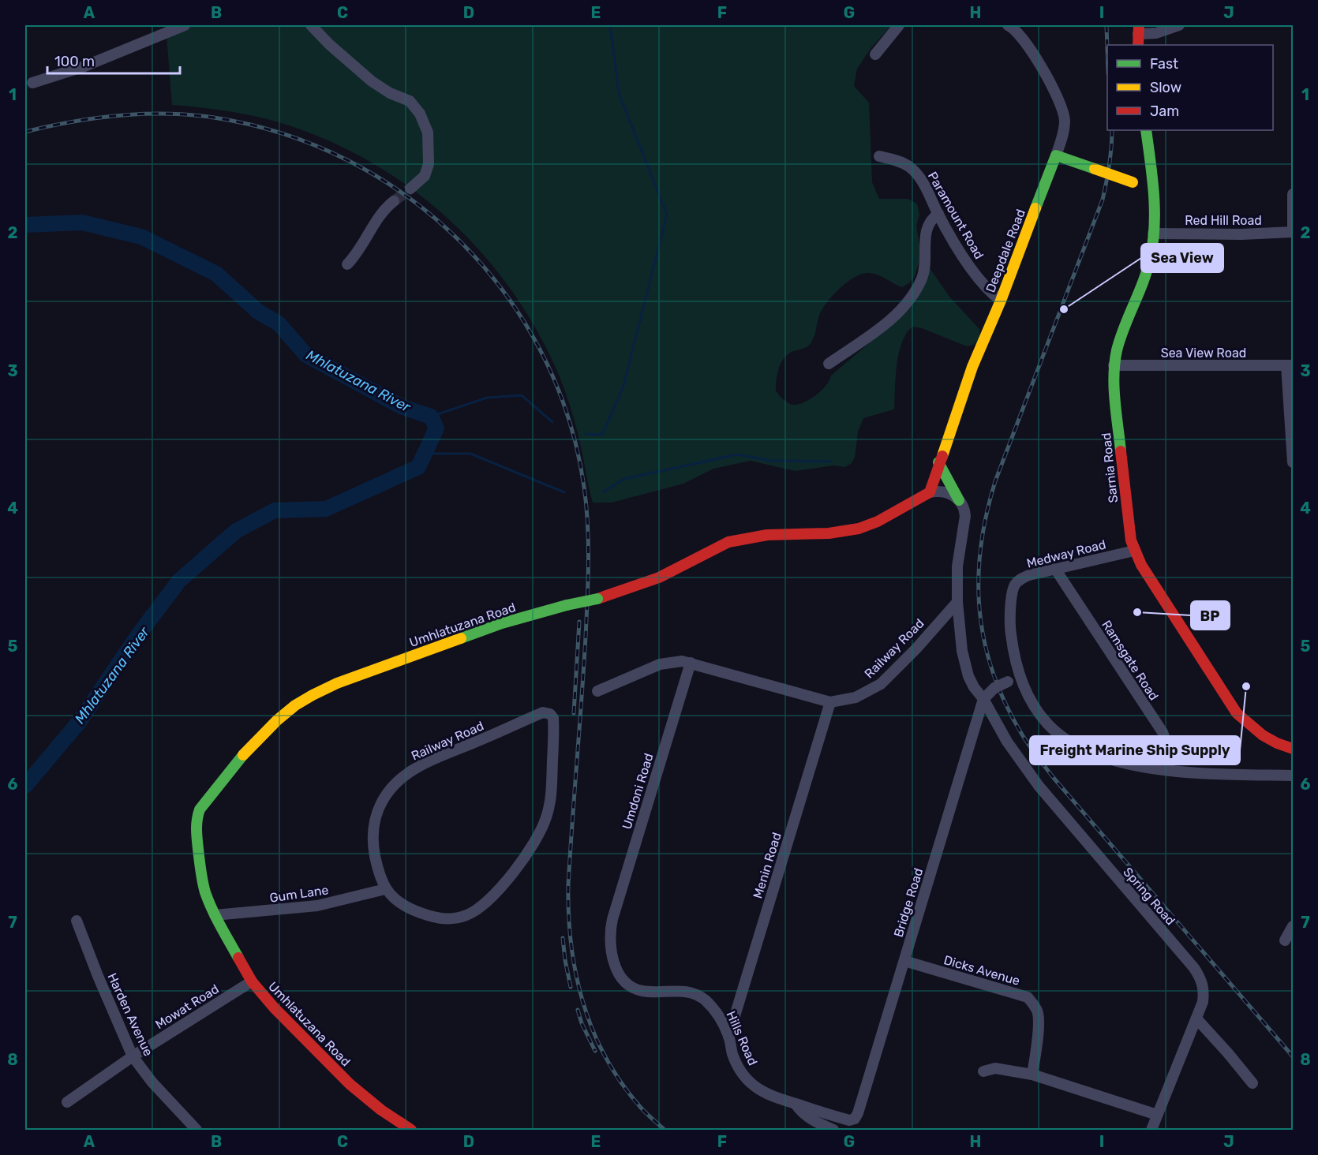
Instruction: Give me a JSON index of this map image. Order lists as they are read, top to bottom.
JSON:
{
  "streets": {
    "street": [
      "Paramount Road",
      "Red Hill Road",
      "Deepdale Road",
      "Sea View Road",
      "Sarnia Road",
      "Medway Road",
      "Umhlatuzana Road",
      "Railway Road",
      "Ramsgate Road",
      "Umdoni Road",
      "Menin Road",
      "Gum Lane",
      "Spring Road",
      "Bridge Road",
      "Dicks Avenue",
      "Mowat Road",
      "Harden Avenue",
      "Hills Road"
    ]
  },
  "crossings": [
    ["Paramount Road", "Deepdale Road"],
    ["Red Hill Road", "Sarnia Road"],
    ["Deepdale Road", "Umhlatuzana Road"],
    ["Sea View Road", "Sarnia Road"],
    ["Sarnia Road", "Medway Road"],
    ["Medway Road", "Ramsgate Road"],
    ["Umhlatuzana Road", "Gum Lane"],
    ["Umhlatuzana Road", "Mowat Road"],
    ["Railway Road", "Umdoni Road"],
    ["Railway Road", "Menin Road"],
    ["Railway Road", "Gum Lane"],
    ["Umdoni Road", "Hills Road"],
    ["Menin Road", "Hills Road"],
    ["Spring Road", "Bridge Road"],
    ["Bridge Road", "Dicks Avenue"],
    ["Bridge Road", "Hills Road"],
    ["Mowat Road", "Harden Avenue"]
  ],
  "water": ["Mhlatuzana River"],
  "places": ["Sea View", "BP", "Freight Marine Ship Supply"],
  "legend": ["Fast", "Slow", "Jam"],
  "scale_bar": "100 m",
  "grid": {
    "columns": [
      "A",
      "B",
      "C",
      "D",
      "E",
      "F",
      "G",
      "H",
      "I",
      "J"
    ],
    "rows": [
      "1",
      "2",
      "3",
      "4",
      "5",
      "6",
      "7",
      "8"
    ]
  }
}
